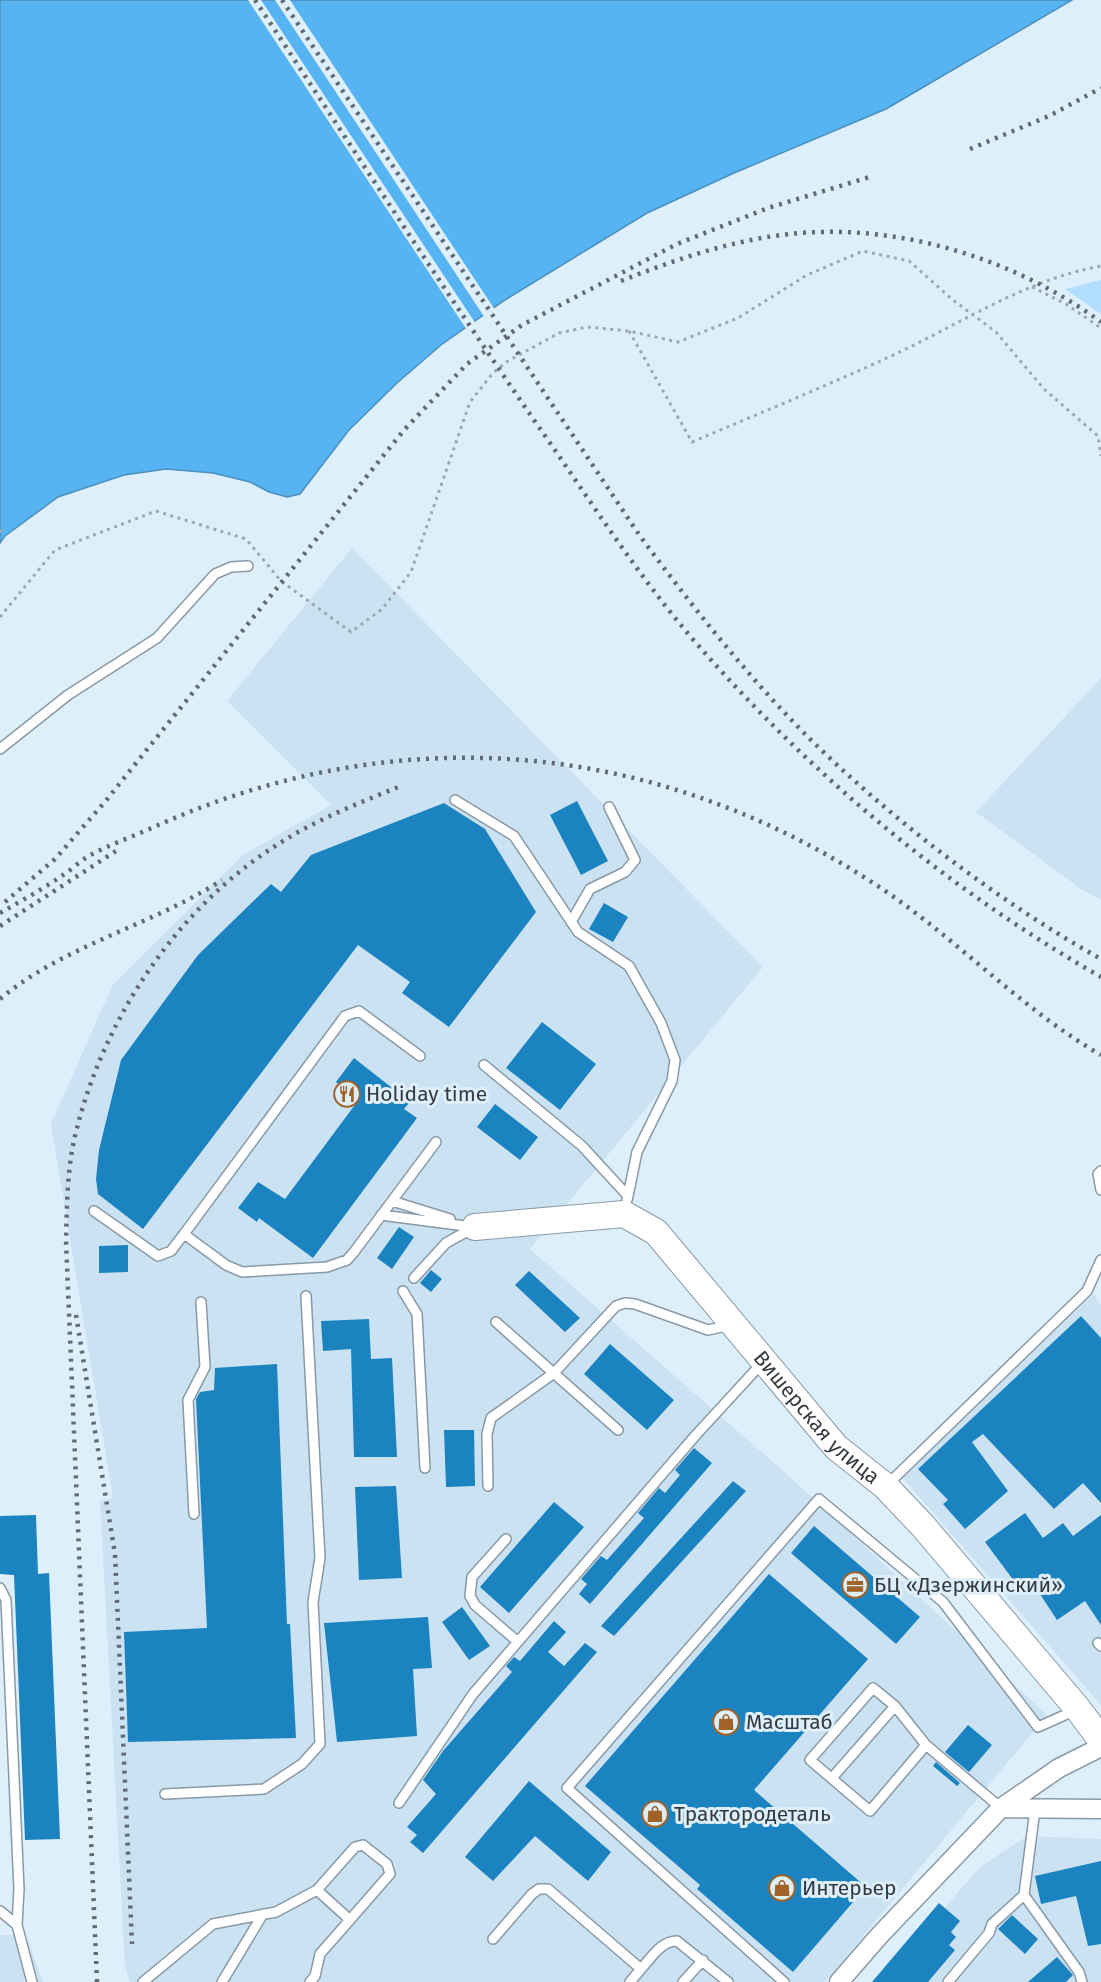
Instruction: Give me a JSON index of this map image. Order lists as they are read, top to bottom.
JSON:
{
  "streets": {
    "street": ["Вишерская улица"]
  },
  "places": {
    "restaurant": ["Holiday time"],
    "office": ["БЦ «Дзержинский»"],
    "shop": ["Масштаб", "Трактородеталь", "Интерьер"]
  }
}
